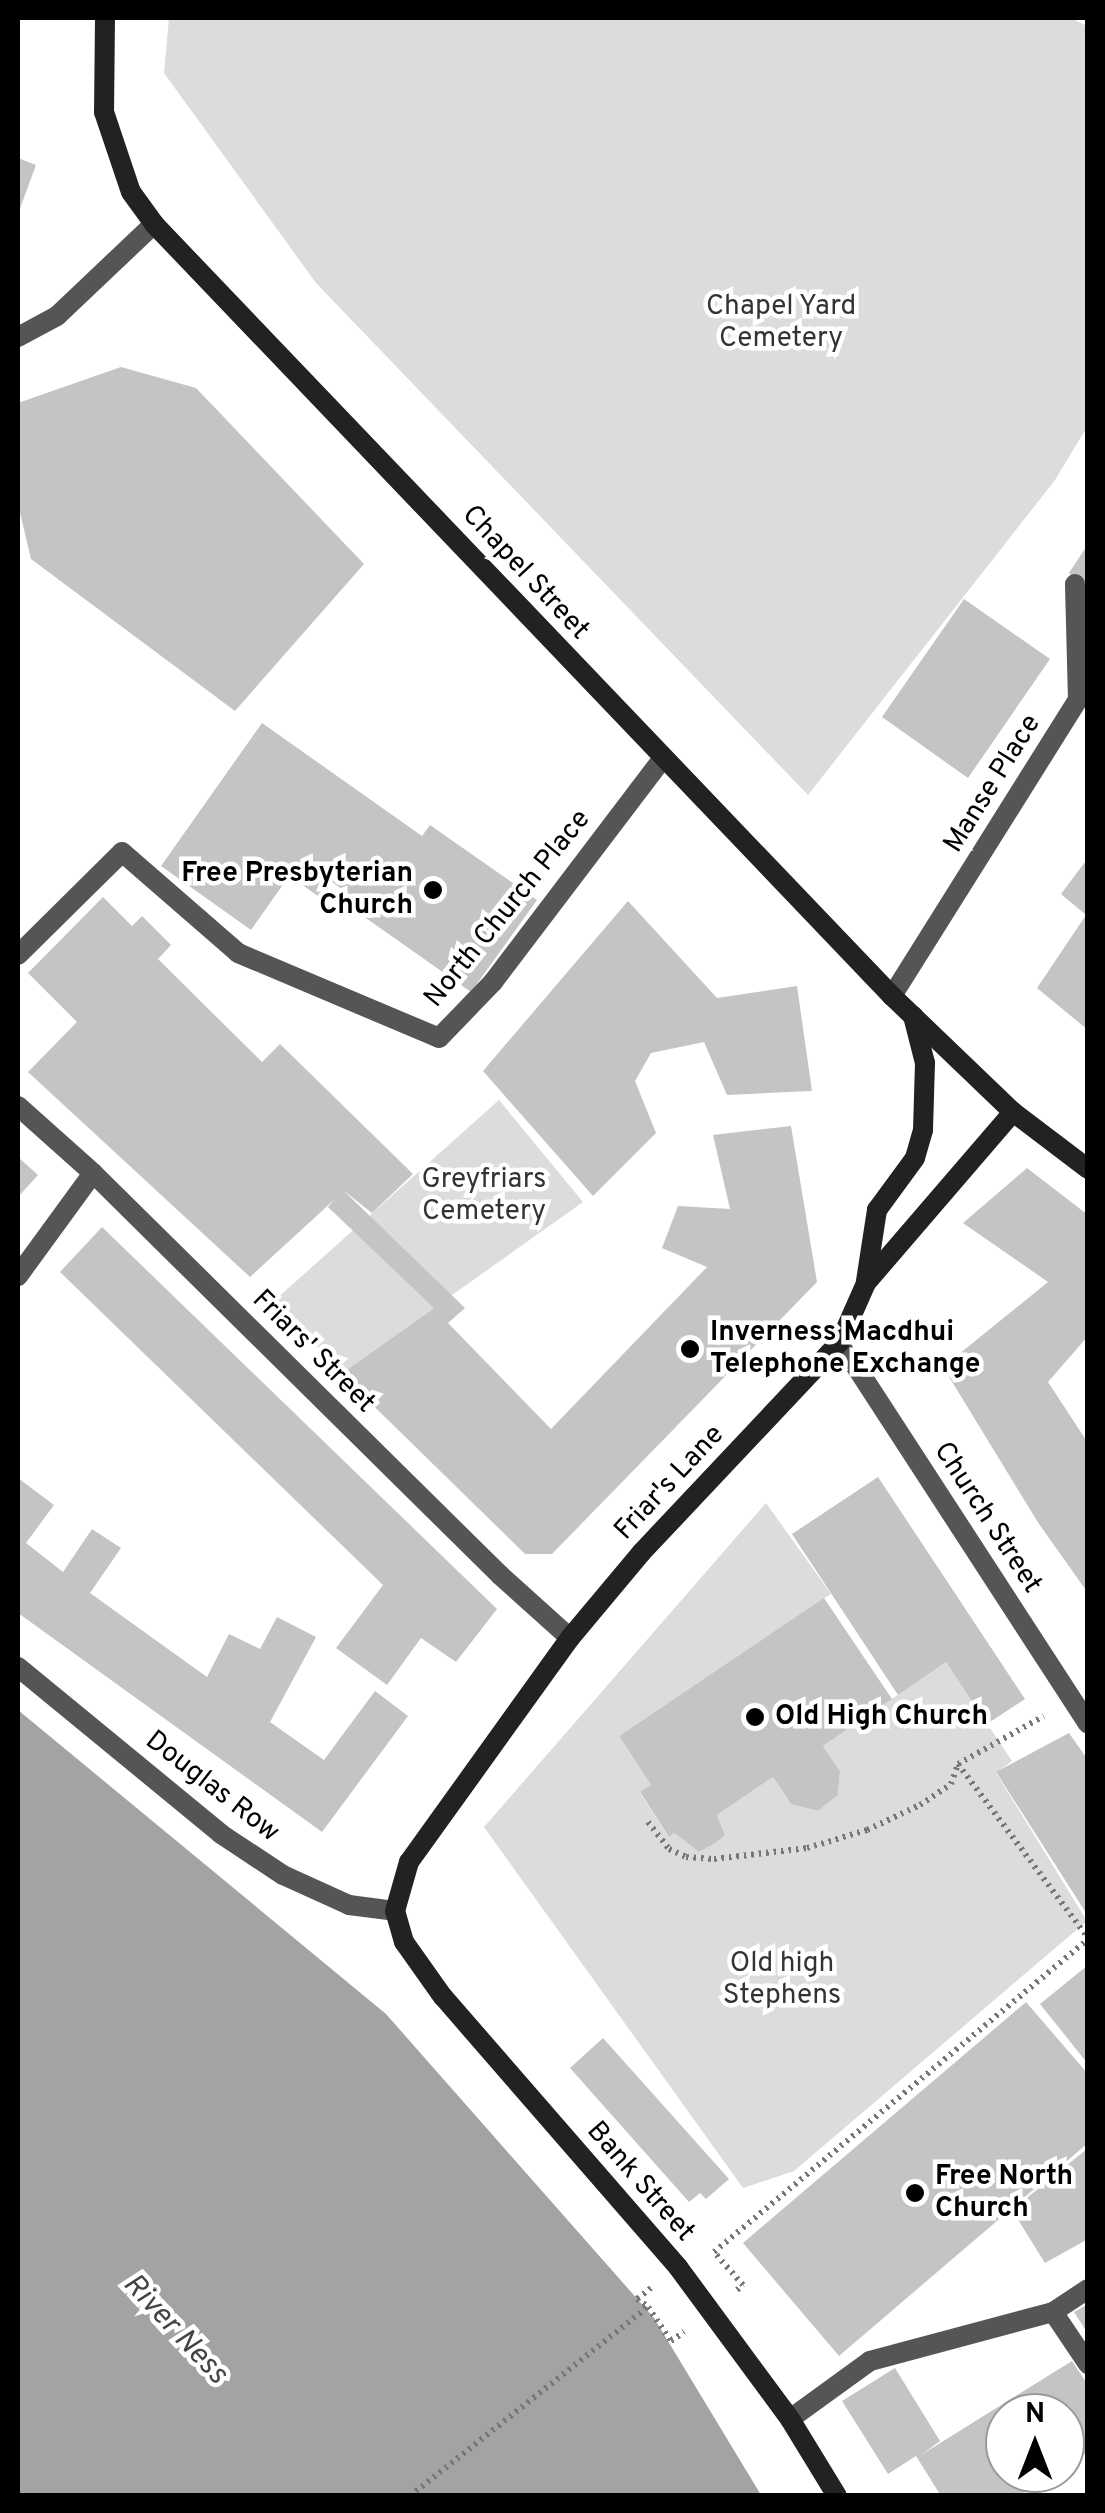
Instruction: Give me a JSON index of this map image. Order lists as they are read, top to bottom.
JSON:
{
  "streets": {
    "main road": ["Chapel Street", "Friar's Lane", "Bank Street"],
    "street": [
      "Manse Place",
      "North Church Place",
      "Friars' Street",
      "Church Street",
      "Douglas Row"
    ]
  },
  "crossings": [
    ["Chapel Street", "Manse Place"],
    ["Chapel Street", "North Church Place"],
    ["Chapel Street", "Friar's Lane"],
    ["Friars' Street", "Friar's Lane"],
    ["Friar's Lane", "Church Street"],
    ["Friar's Lane", "Douglas Row"],
    ["Friar's Lane", "Bank Street"],
    ["Douglas Row", "Bank Street"]
  ],
  "water": ["River Ness"],
  "parks": ["Chapel Yard Cemetery", "Greyfriars Cemetery", "Old high Stephens"],
  "places": [
    "Free Presbyterian Church",
    "Inverness Macdhui Telephone Exchange",
    "Old High Church",
    "Free North Church"
  ],
  "north": "top"
}
